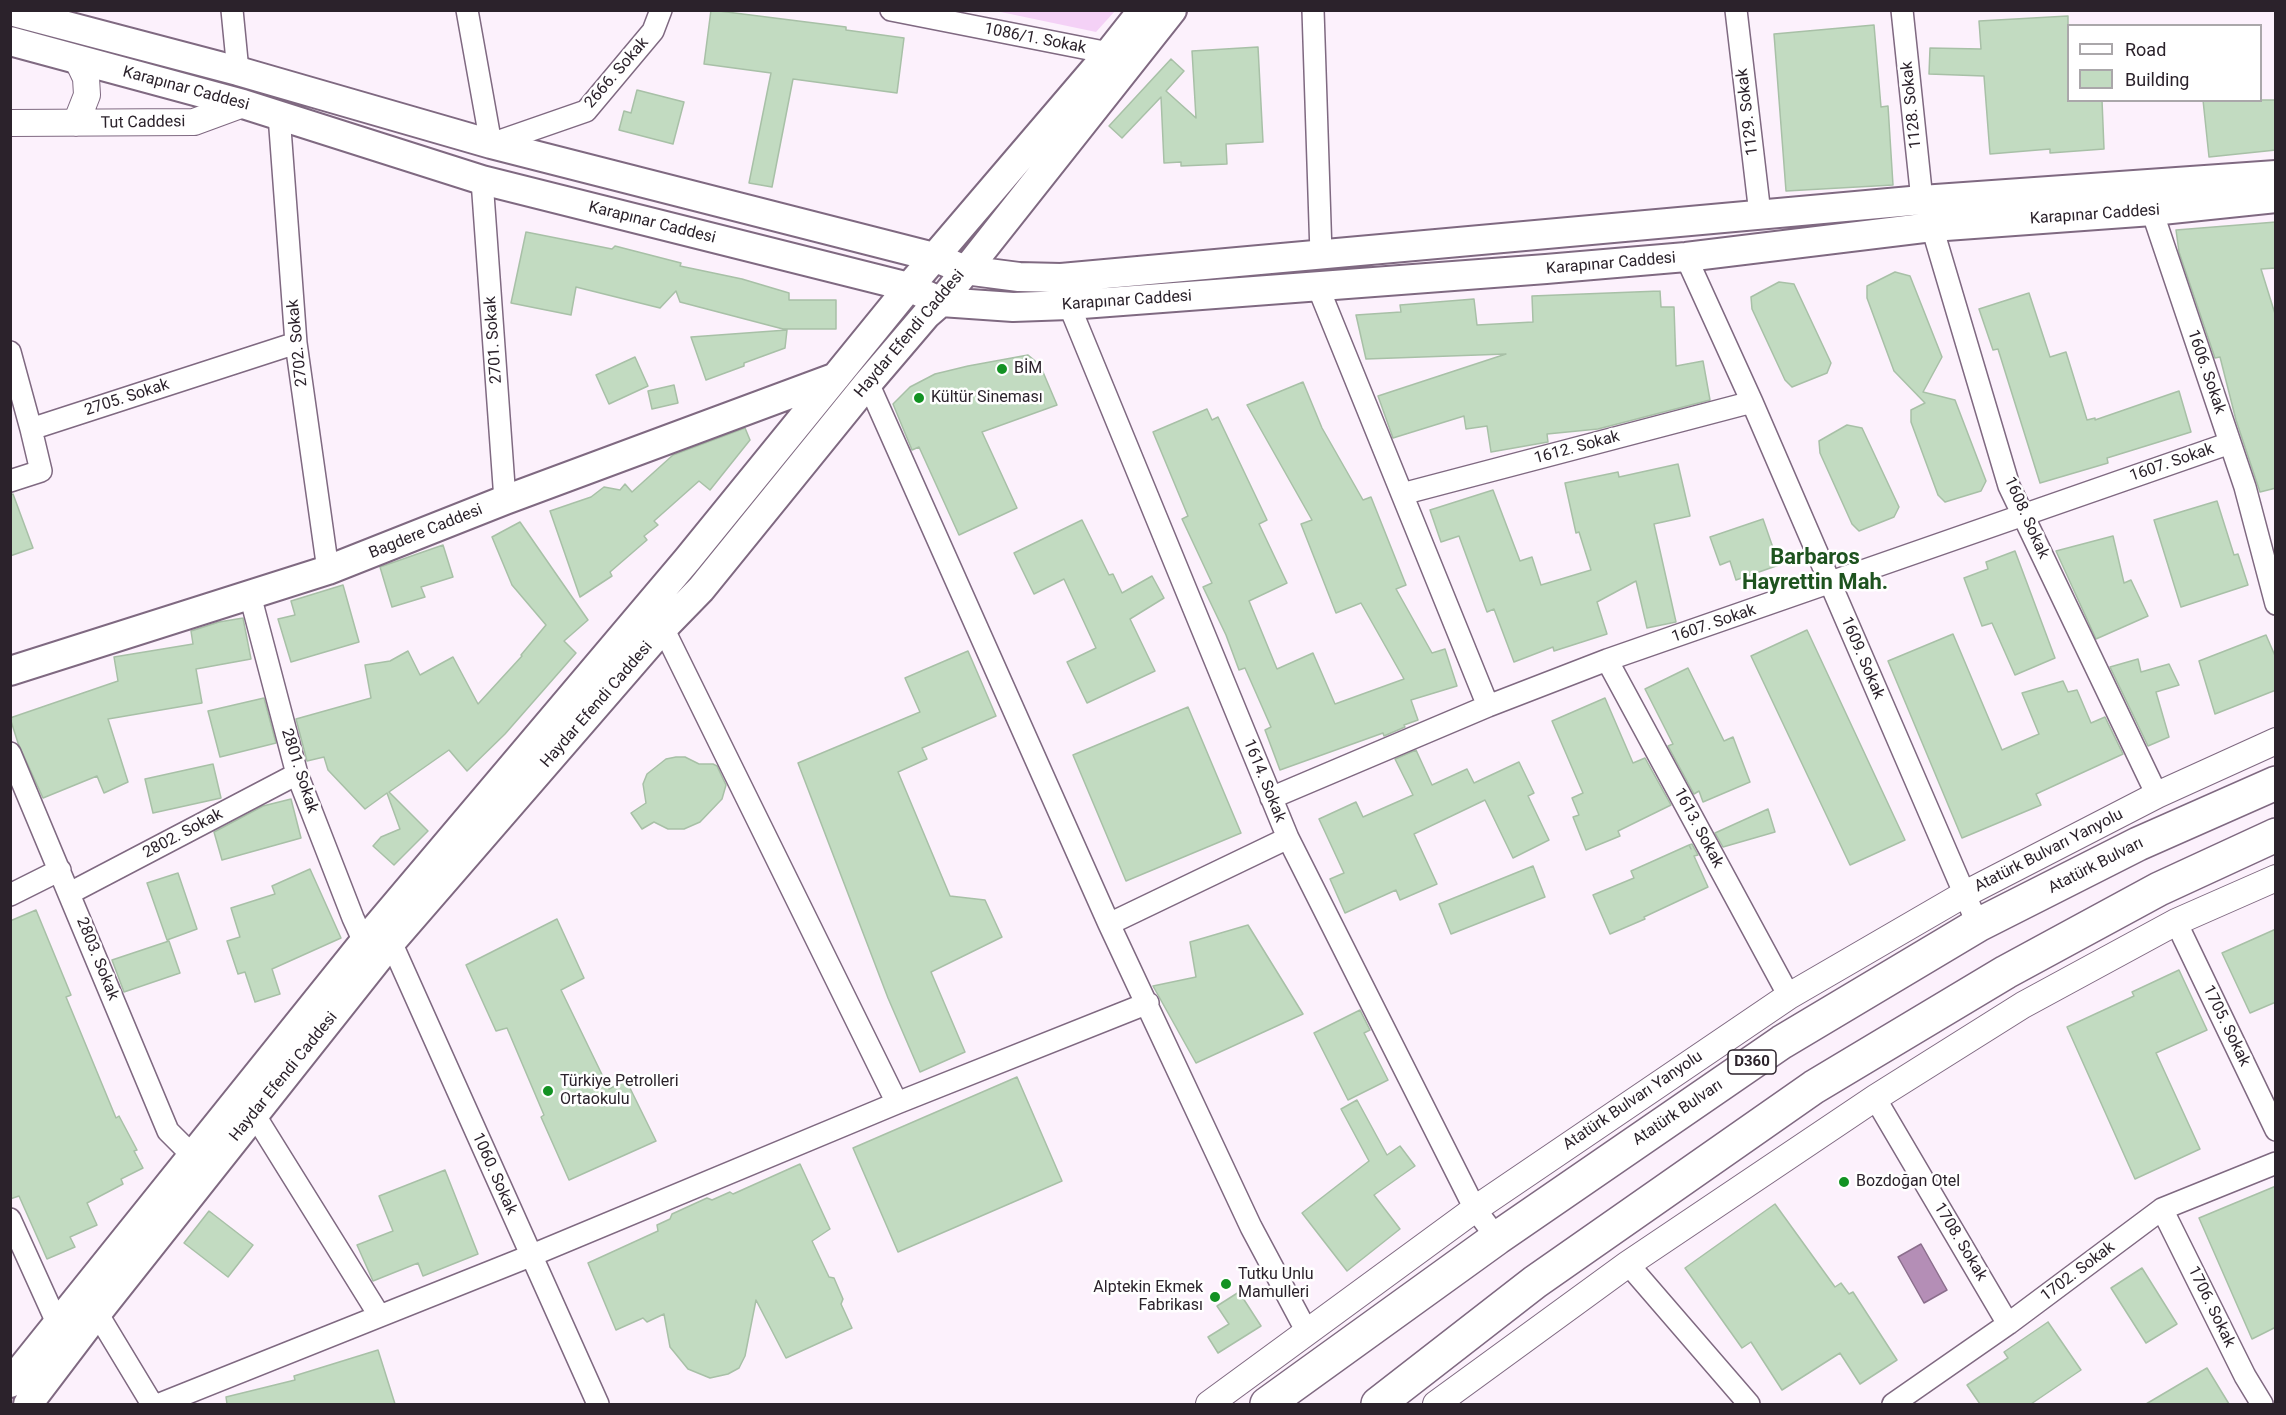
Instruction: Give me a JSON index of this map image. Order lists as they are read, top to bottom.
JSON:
{
  "streets": {
    "highway": ["Atatürk Bulvarı", "D360"],
    "main road": ["Karapınar Caddesi", "Haydar Efendi Caddesi", "Bagdere Caddesi"],
    "street": [
      "1086/1. Sokak",
      "2666. Sokak",
      "1128. Sokak",
      "1129. Sokak",
      "Tut Caddesi",
      "2701. Sokak",
      "2702. Sokak",
      "1606. Sokak",
      "2705. Sokak",
      "1612. Sokak",
      "1607. Sokak",
      "1608. Sokak",
      "1609. Sokak",
      "2801. Sokak",
      "1614. Sokak",
      "1613. Sokak",
      "2802. Sokak",
      "Atatürk Bulvarı Yanyolu",
      "2803. Sokak",
      "1705. Sokak",
      "1060. Sokak",
      "1708. Sokak",
      "1702. Sokak",
      "1706. Sokak"
    ]
  },
  "crossings": [
    ["1086/1. Sokak", "Haydar Efendi Caddesi"],
    ["2666. Sokak", "Karapınar Caddesi"],
    ["Karapınar Caddesi", "1128. Sokak"],
    ["Karapınar Caddesi", "1129. Sokak"],
    ["Karapınar Caddesi", "Tut Caddesi"],
    ["Karapınar Caddesi", "Haydar Efendi Caddesi"],
    ["Karapınar Caddesi", "2701. Sokak"],
    ["Karapınar Caddesi", "2702. Sokak"],
    ["Karapınar Caddesi", "1606. Sokak"],
    ["Karapınar Caddesi", "1608. Sokak"],
    ["Karapınar Caddesi", "1609. Sokak"],
    ["Karapınar Caddesi", "1614. Sokak"],
    ["Haydar Efendi Caddesi", "Bagdere Caddesi"],
    ["Haydar Efendi Caddesi", "2801. Sokak"],
    ["Haydar Efendi Caddesi", "2803. Sokak"],
    ["Haydar Efendi Caddesi", "1060. Sokak"],
    ["2701. Sokak", "Bagdere Caddesi"],
    ["2702. Sokak", "2705. Sokak"],
    ["2702. Sokak", "Bagdere Caddesi"],
    ["1606. Sokak", "1607. Sokak"],
    ["1612. Sokak", "1609. Sokak"],
    ["1607. Sokak", "1608. Sokak"],
    ["1607. Sokak", "1609. Sokak"],
    ["1607. Sokak", "1614. Sokak"],
    ["1607. Sokak", "1613. Sokak"],
    ["1608. Sokak", "Atatürk Bulvarı Yanyolu"],
    ["Bagdere Caddesi", "2801. Sokak"],
    ["1609. Sokak", "Atatürk Bulvarı Yanyolu"],
    ["1609. Sokak", "Atatürk Bulvarı"],
    ["2801. Sokak", "2802. Sokak"],
    ["2801. Sokak", "1060. Sokak"],
    ["1614. Sokak", "Atatürk Bulvarı Yanyolu"],
    ["1614. Sokak", "Atatürk Bulvarı"],
    ["1613. Sokak", "Atatürk Bulvarı Yanyolu"],
    ["2802. Sokak", "2803. Sokak"],
    ["1708. Sokak", "1702. Sokak"],
    ["1702. Sokak", "1706. Sokak"]
  ],
  "districts": ["Barbaros Hayrettin Mah."],
  "places": [
    "BİM",
    "Kültür Sineması",
    "Türkiye Petrolleri Ortaokulu",
    "Bozdoğan Otel",
    "Tutku Unlu Mamulleri",
    "Alptekin Ekmek Fabrikası"
  ],
  "legend": ["Road", "Building"]
}
